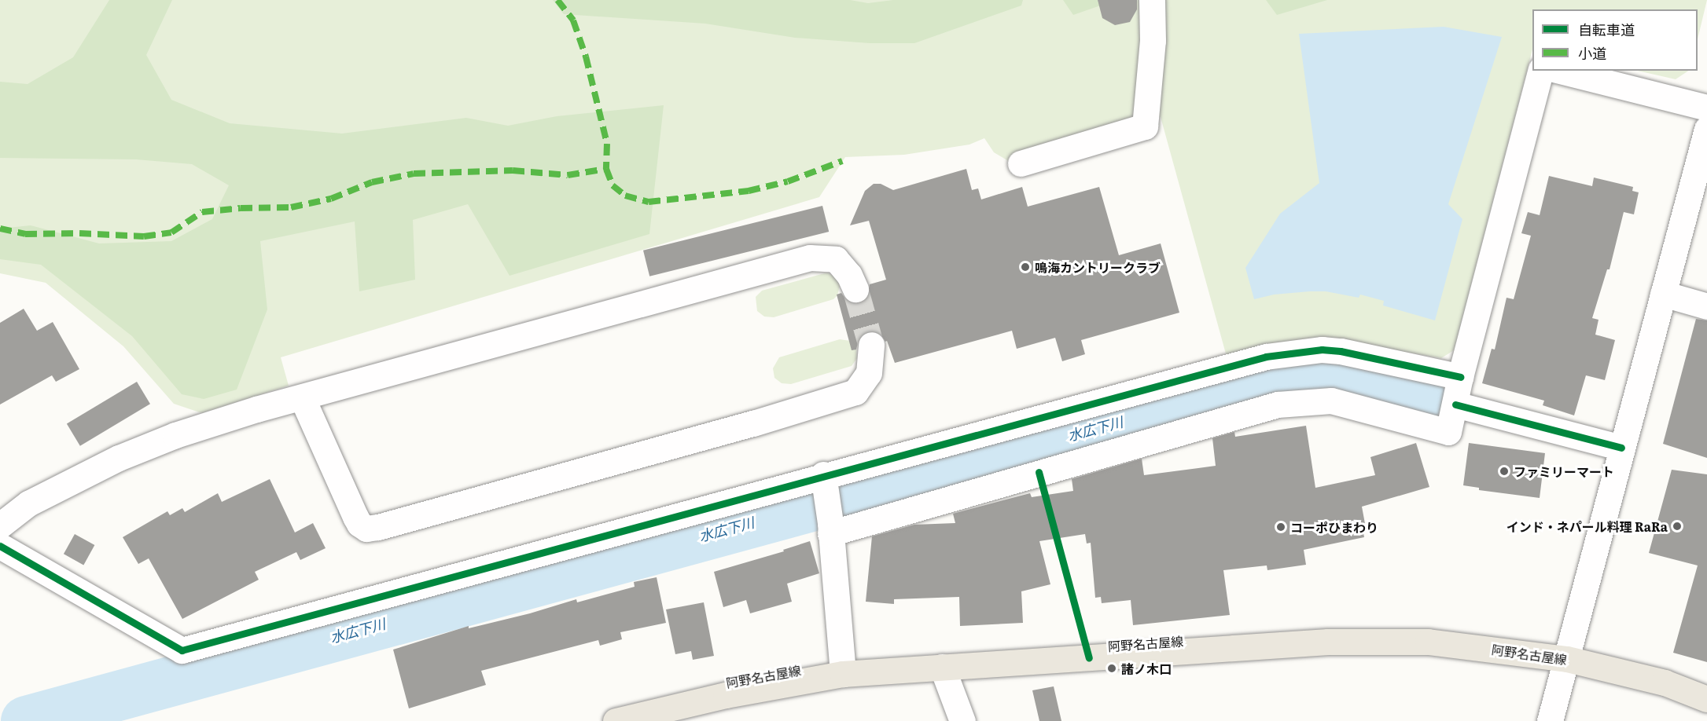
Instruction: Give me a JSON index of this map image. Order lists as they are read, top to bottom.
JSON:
{
  "streets": {
    "main road": ["阿野名古屋線"]
  },
  "water": ["水広下川"],
  "places": [
    "鳴海カントリークラブ",
    "ファミリーマート",
    "インド・ネパール料理 RaRa",
    "コーポひまわり",
    "諸ノ木口"
  ],
  "legend": ["自転車道", "小道"]
}
